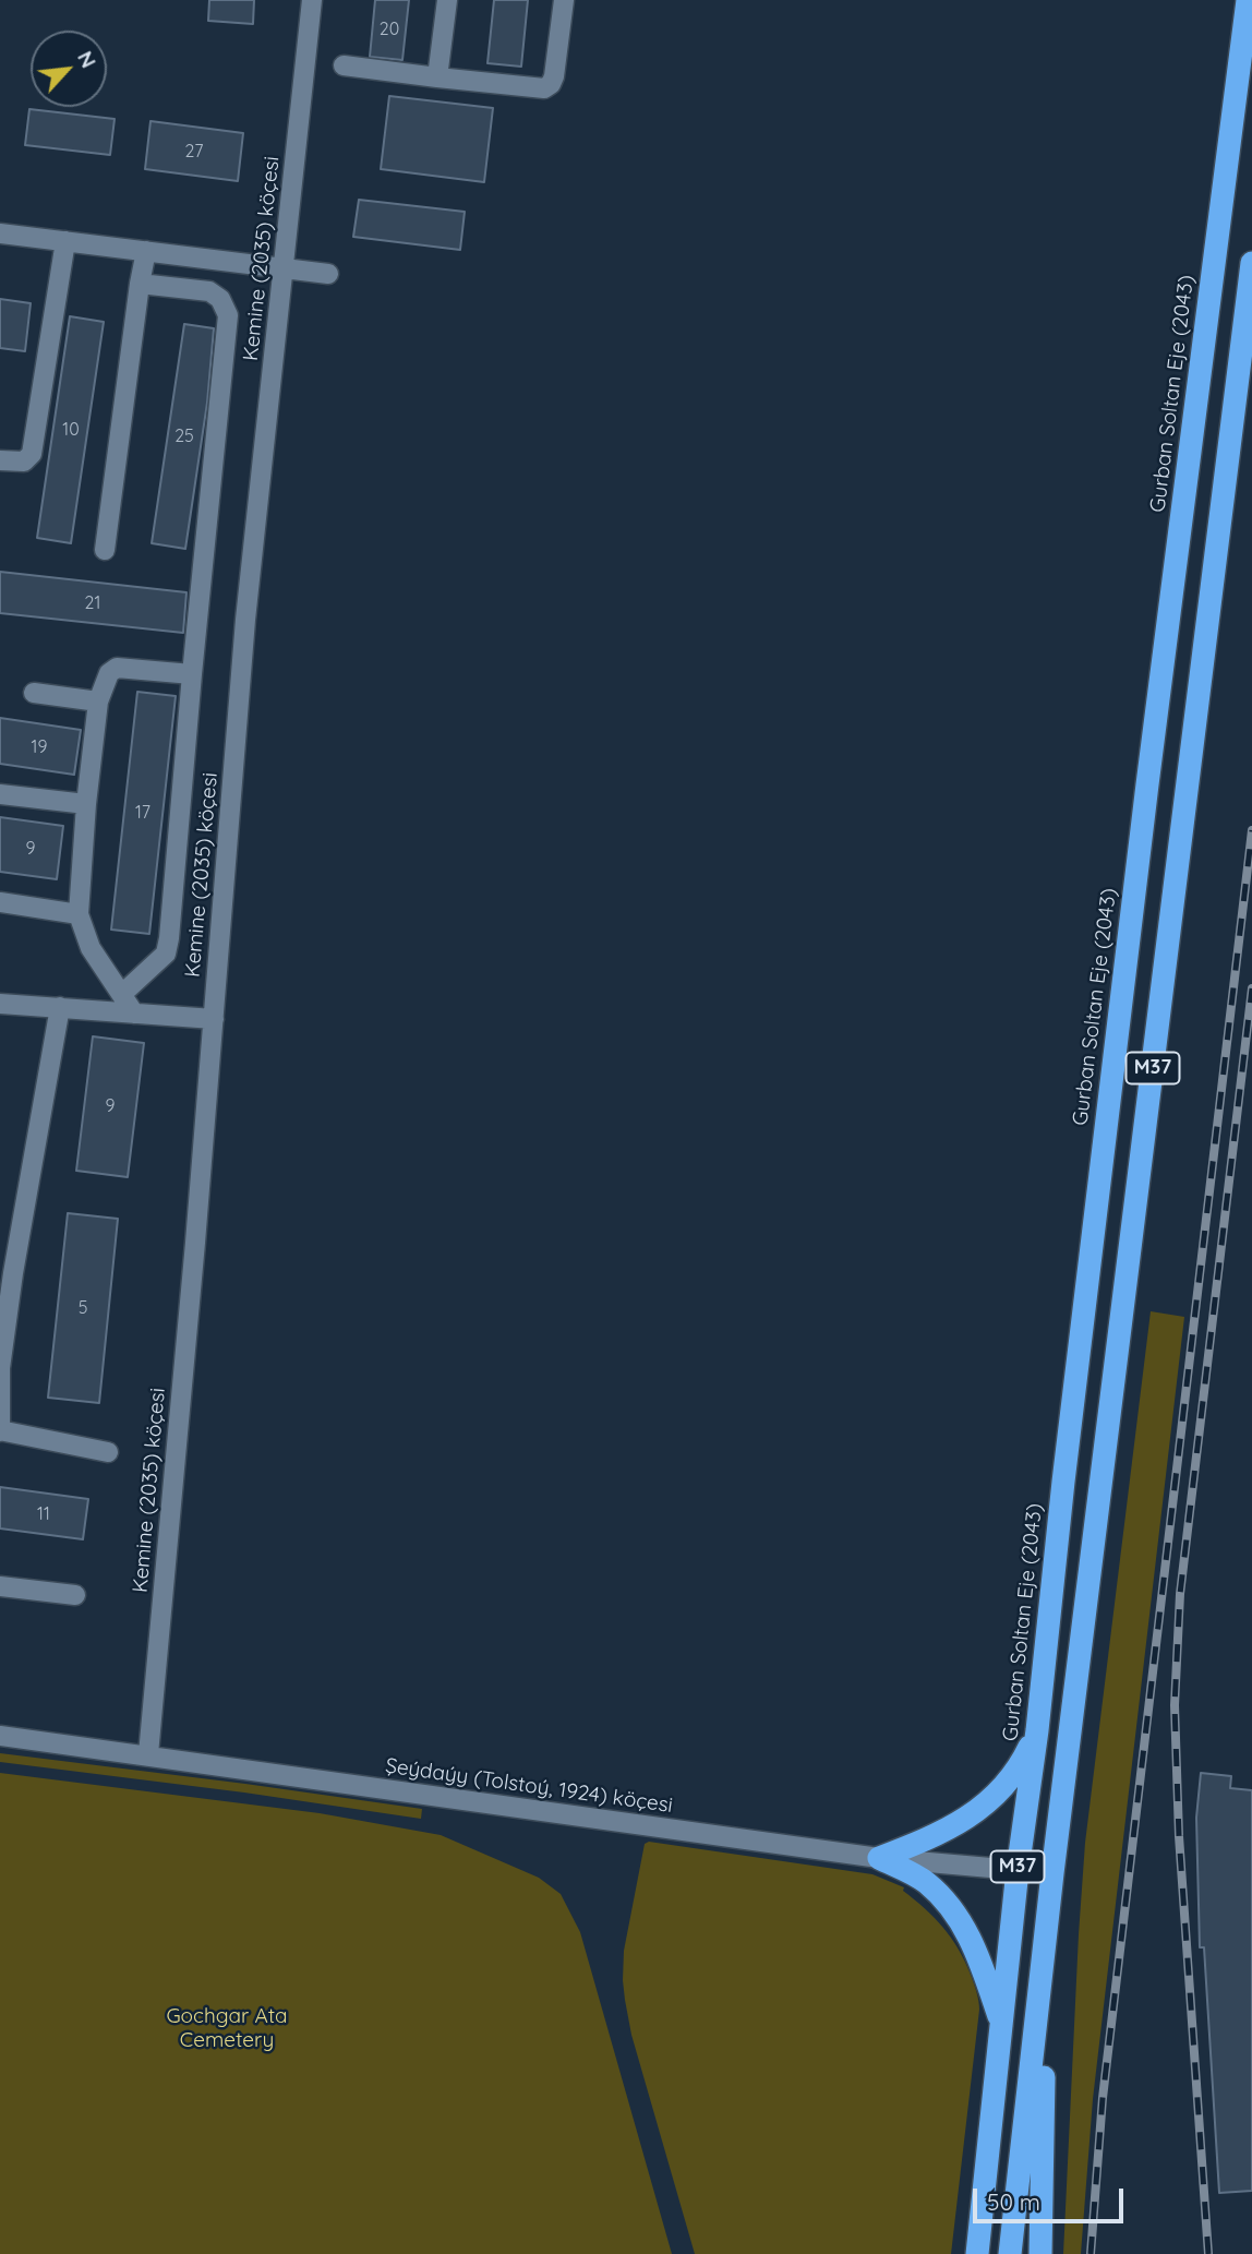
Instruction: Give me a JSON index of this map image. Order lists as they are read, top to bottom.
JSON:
{
  "streets": {
    "highway": ["Gurban Soltan Eje (2043)", "M37"],
    "street": ["Kemine (2035) köçesi", "Şeýdaýy (Tolstoý, 1924) köçesi"]
  },
  "crossings": [
    ["Kemine (2035) köçesi", "Şeýdaýy (Tolstoý, 1924) köçesi"],
    ["Gurban Soltan Eje (2043)", "Şeýdaýy (Tolstoý, 1924) köçesi"],
    ["M37", "Şeýdaýy (Tolstoý, 1924) köçesi"]
  ],
  "parks": ["Gochgar Ata Cemetery"],
  "house_numbers": [
    "20",
    "27",
    "10",
    "25",
    "21",
    "19",
    "17",
    "9",
    "9",
    "5",
    "11"
  ],
  "scale_bar": "50 m",
  "north": "top right"
}
